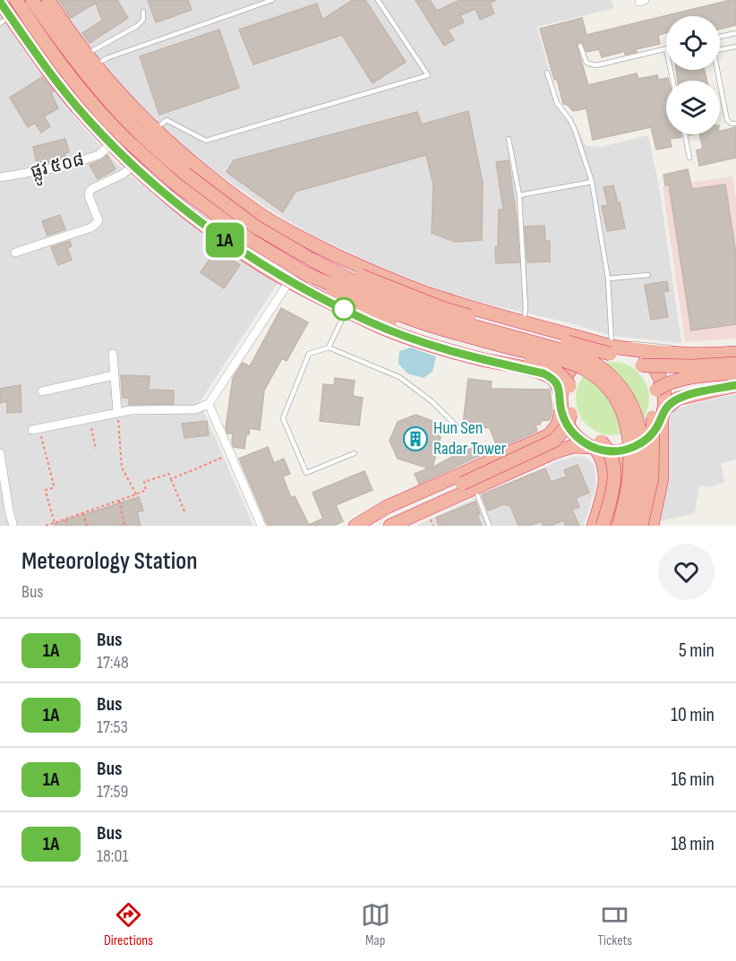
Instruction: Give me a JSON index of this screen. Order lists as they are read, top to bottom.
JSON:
{
  "streets": {
    "street": ["ផ្លូវ ៥០៨"]
  },
  "places": {
    "building": ["Hun Sen Radar Tower"]
  },
  "lines": ["bus line 1A"],
  "page": {
    "on_map": "1A",
    "heading": ["Meteorology Station", "Bus"],
    "list": [
      {
        "mark": "1A",
        "name": "Bus",
        "note": "17:48",
        "value": "5 min"
      },
      {
        "mark": "1A",
        "name": "Bus",
        "note": "17:53",
        "value": "10 min"
      },
      {
        "mark": "1A",
        "name": "Bus",
        "note": "17:59",
        "value": "16 min"
      },
      {
        "mark": "1A",
        "name": "Bus",
        "note": "18:01",
        "value": "18 min"
      }
    ],
    "tabs": ["Directions", "Map", "Tickets"]
  }
}
